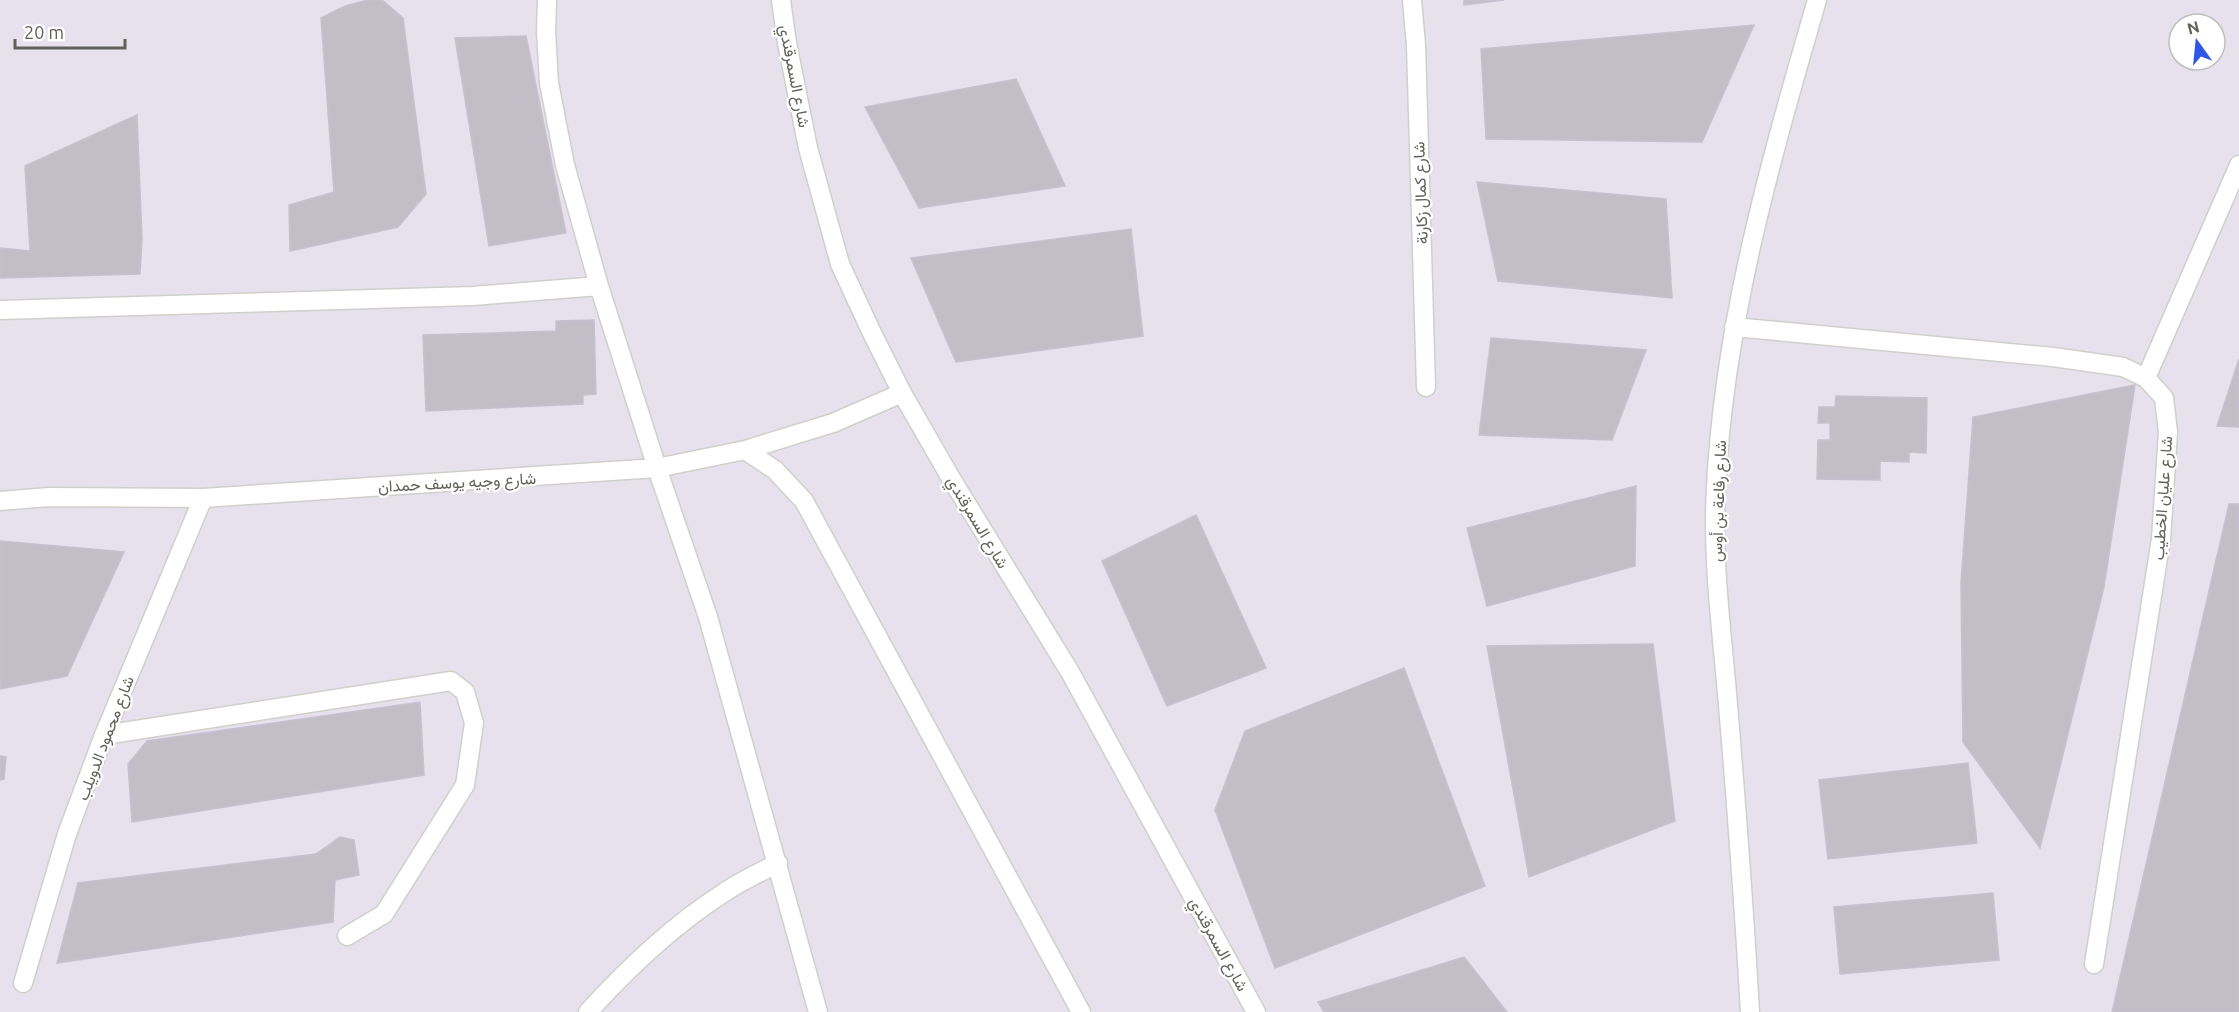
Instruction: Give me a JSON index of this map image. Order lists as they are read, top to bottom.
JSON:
{
  "streets": {
    "street": [
      "شارع السمرقندي",
      "شارع كمال زكارنة",
      "شارع وجيه يوسف حمدان",
      "شارع عليان الخطيب",
      "شارع رفاعة بن أوس",
      "شارع محمود الدويلب"
    ]
  },
  "crossings": [
    ["شارع السمرقندي", "شارع وجيه يوسف حمدان"],
    ["شارع وجيه يوسف حمدان", "شارع محمود الدويلب"],
    ["شارع عليان الخطيب", "شارع رفاعة بن أوس"]
  ],
  "scale_bar": "20 m",
  "north": "top"
}
